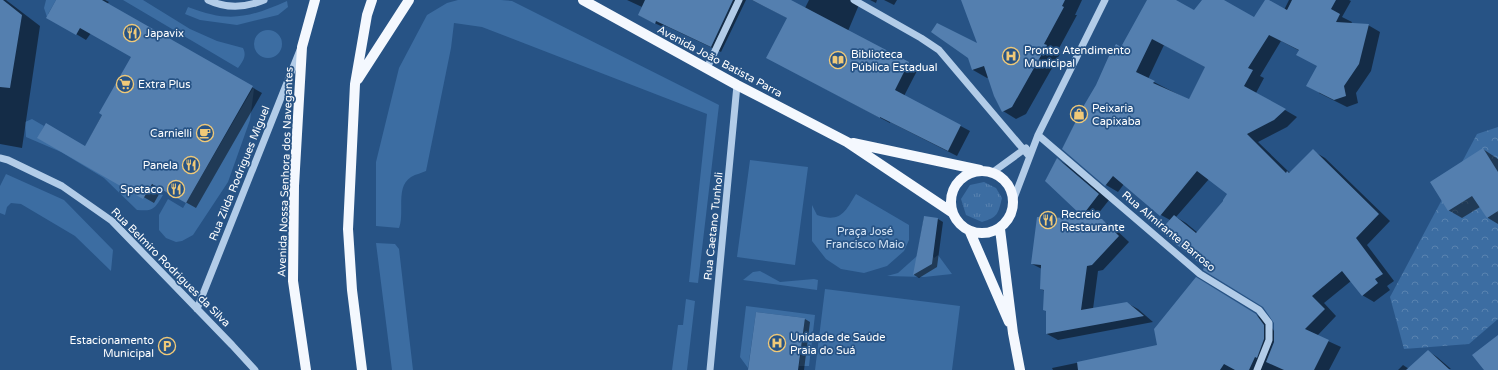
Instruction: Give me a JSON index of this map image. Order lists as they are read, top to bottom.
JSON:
{
  "streets": {
    "main road": ["Avenida João Batista Parra", "Avenida Nossa Senhora dos Navegantes"],
    "street": [
      "Rua Zilda Rodrigues Miguel",
      "Rua Caetano Tunholi",
      "Rua Almirante Barroso",
      "Rua Belmiro Rodrigues da Silva"
    ]
  },
  "crossings": [
    ["Avenida João Batista Parra", "Rua Caetano Tunholi"],
    ["Avenida Nossa Senhora dos Navegantes", "Rua Zilda Rodrigues Miguel"],
    ["Rua Zilda Rodrigues Miguel", "Rua Belmiro Rodrigues da Silva"]
  ],
  "parks": ["Praça José Francisco Maio"],
  "places": {
    "restaurant": [
      "Japavix",
      "Panela",
      "Spetaco",
      "Recreio Restaurante"
    ],
    "hospital": ["Pronto Atendimento Municipal", "Unidade de Saúde Praia do Suá"],
    "library": ["Biblioteca Pública Estadual"],
    "supermarket": ["Extra Plus"],
    "shop": ["Peixaria Capixaba"],
    "cafe": ["Carnielli"],
    "parking": ["Estacionamento Municipal"]
  }
}
